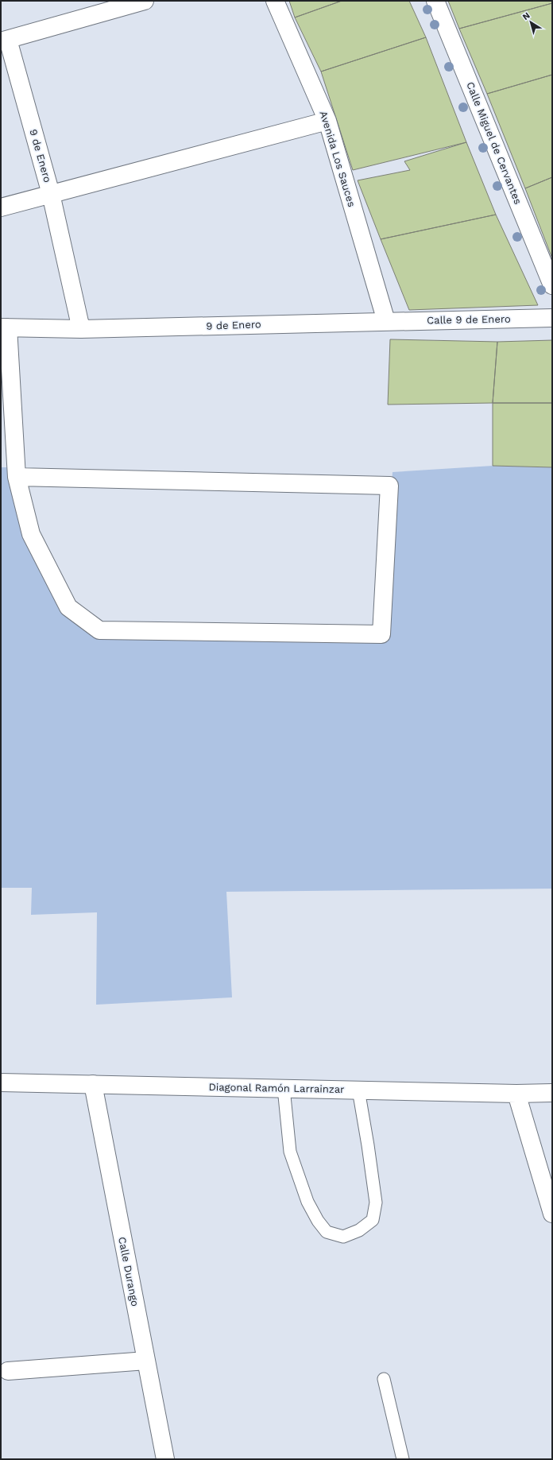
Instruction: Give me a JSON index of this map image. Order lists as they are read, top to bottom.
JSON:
{
  "streets": {
    "street": [
      "Calle Miguel de Cervantes",
      "9 de Enero",
      "Avenida Los Sauces",
      "Calle 9 de Enero",
      "Diagonal Ramón Larrainzar",
      "Calle Durango"
    ]
  },
  "crossings": [
    ["9 de Enero", "Avenida Los Sauces"],
    ["9 de Enero", "Calle 9 de Enero"],
    ["Avenida Los Sauces", "Calle 9 de Enero"],
    ["Diagonal Ramón Larrainzar", "Calle Durango"]
  ],
  "north": "top left"
}
